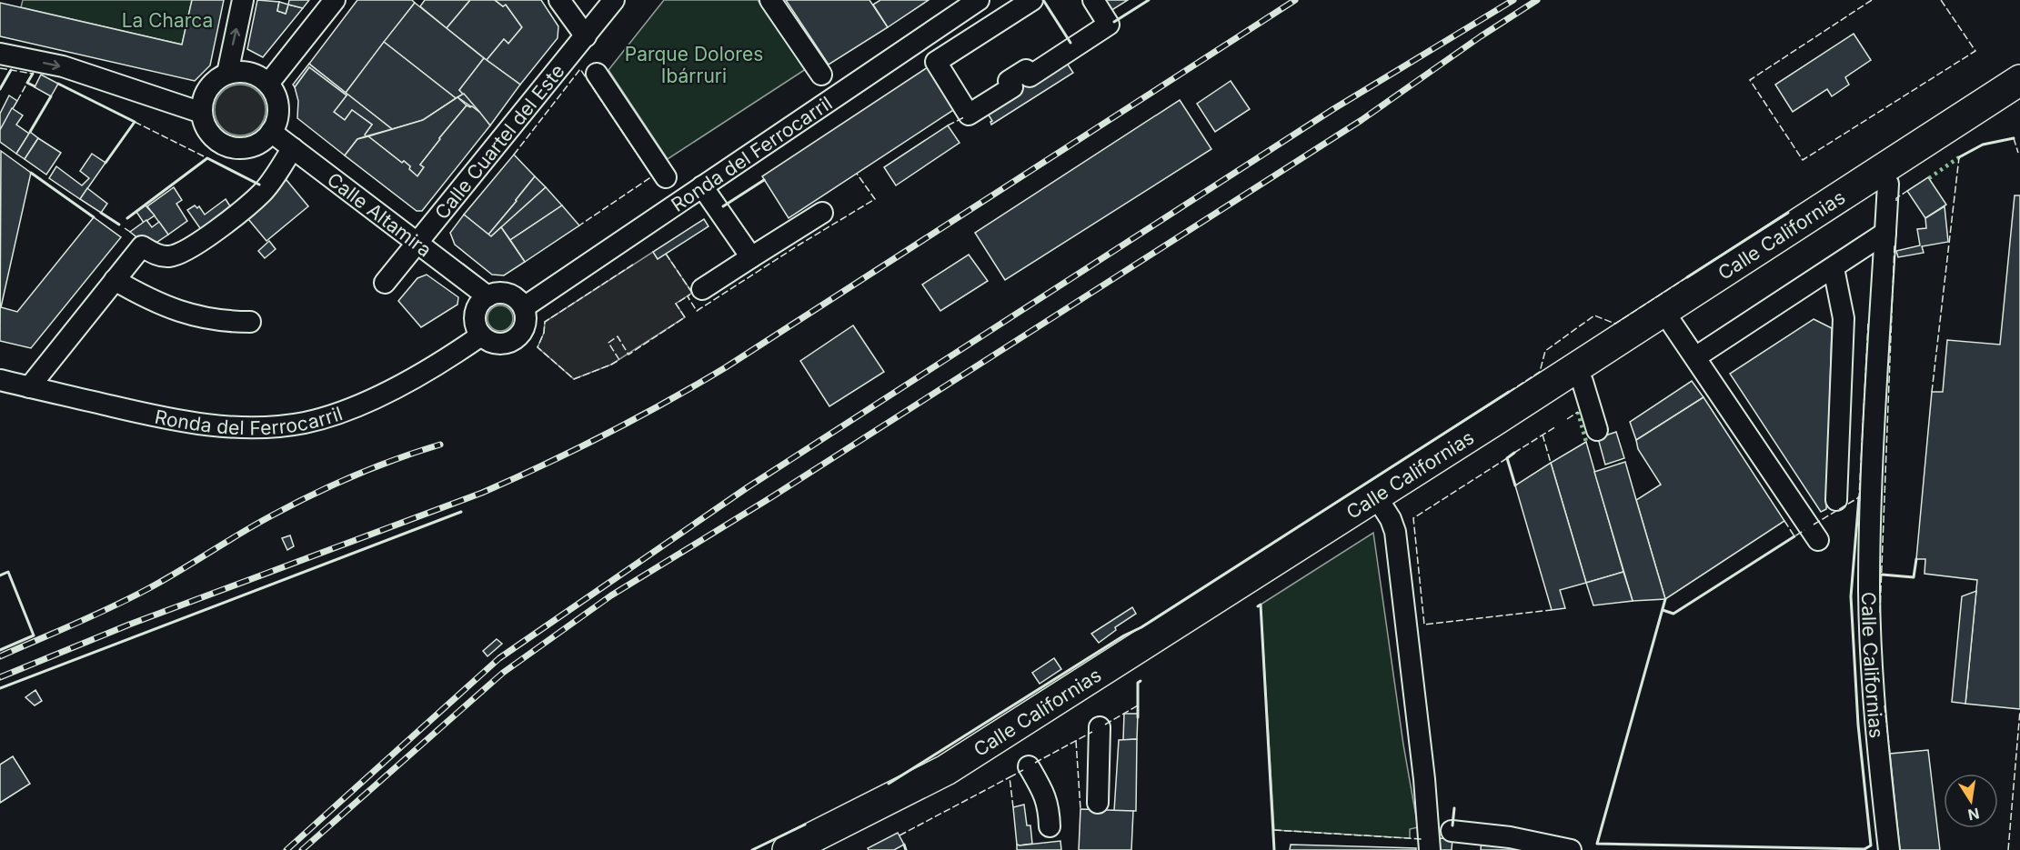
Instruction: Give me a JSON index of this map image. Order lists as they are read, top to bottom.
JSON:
{
  "streets": {
    "highway": ["Calle Californias"],
    "street": ["Calle Cuartel del Este", "Ronda del Ferrocarril", "Calle Altamira"]
  },
  "crossings": [
    ["Calle Cuartel del Este", "Calle Altamira"],
    ["Ronda del Ferrocarril", "Calle Altamira"]
  ],
  "parks": ["La Charca", "Parque Dolores Ibárruri"],
  "north": "bottom"
}
